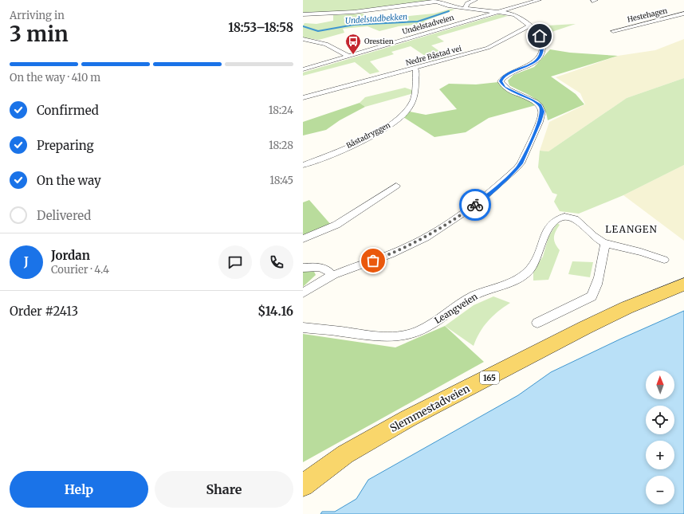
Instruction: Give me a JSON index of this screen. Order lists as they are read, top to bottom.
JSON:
{
  "streets": {
    "main road": ["165", "Slemmestadveien"],
    "street": [
      "Hestehagen",
      "Undelstadveien",
      "Nedre Båstad vei",
      "Båstadryggen",
      "Leangveien"
    ]
  },
  "crossings": [
    ["Nedre Båstad vei", "Båstadryggen"]
  ],
  "districts": ["LEANGEN"],
  "water": ["Undelstadbekken"],
  "places": {
    "bus stop": ["Orestien"]
  },
  "north": "top",
  "page": {
    "heading": ["3 min", "Arriving in", "18:53–18:58"],
    "panel": [
      "Jordan",
      "Courier · 4.4",
      "Order #2413",
      "$14.16"
    ],
    "bar": "On the way · 410 m",
    "list": [
      ["Confirmed", "18:24"],
      ["Preparing", "18:28"],
      ["On the way", "18:45"],
      "Delivered"
    ],
    "round": "J",
    "map_buttons": ["+", "−"],
    "buttons": ["Help", "Share"]
  }
}
